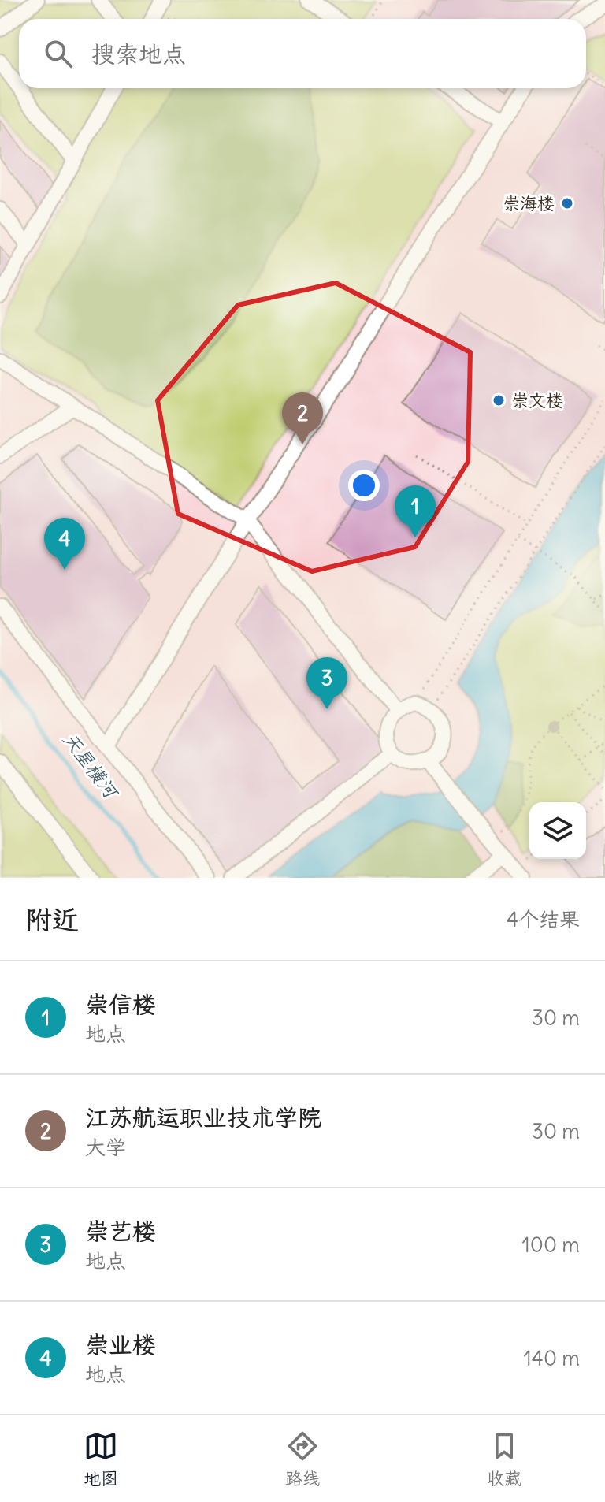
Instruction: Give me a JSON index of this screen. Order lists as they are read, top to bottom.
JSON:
{
  "water": ["天星横河"],
  "places": ["崇海楼", "崇文楼"],
  "page": {
    "search": "搜索地点",
    "pins": [
      "2",
      "1",
      "4",
      "3"
    ],
    "heading": ["附近", "4个结果"],
    "list": [
      {
        "mark": "1",
        "name": "崇信楼",
        "note": "地点",
        "value": "30 m"
      },
      {
        "mark": "2",
        "name": "江苏航运职业技术学院",
        "note": "大学",
        "value": "30 m"
      },
      {
        "mark": "3",
        "name": "崇艺楼",
        "note": "地点",
        "value": "100 m"
      },
      {
        "mark": "4",
        "name": "崇业楼",
        "note": "地点",
        "value": "140 m"
      }
    ],
    "nav": ["地图", "路线", "收藏"]
  }
}
